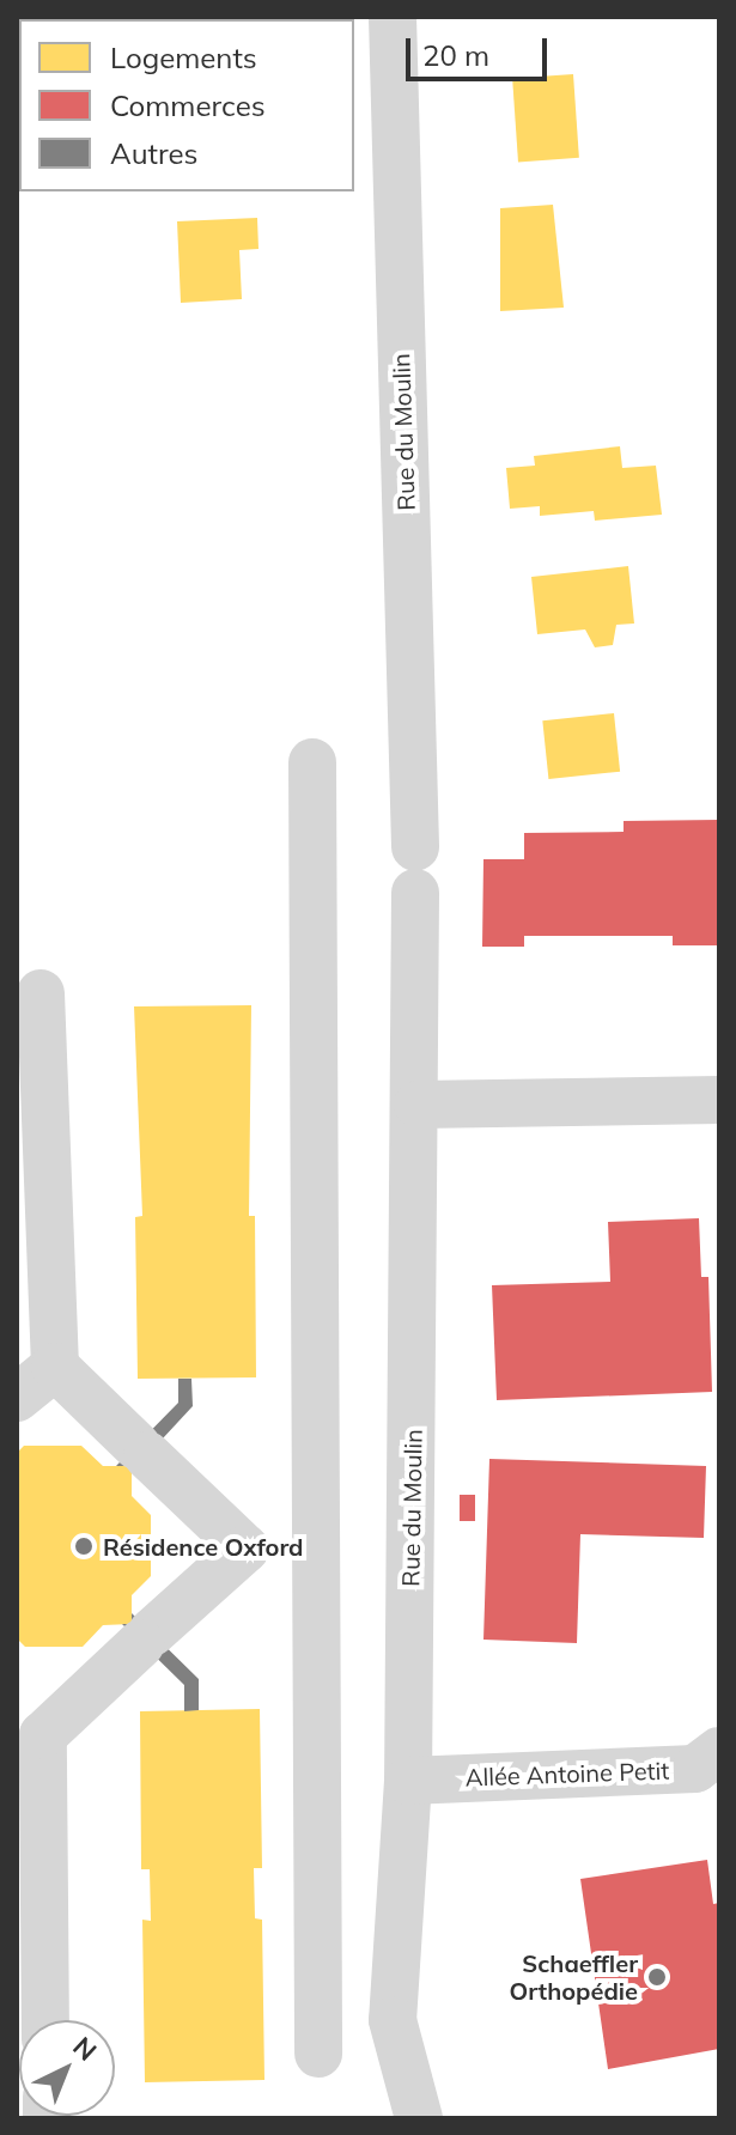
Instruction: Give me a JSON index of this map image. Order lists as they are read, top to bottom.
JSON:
{
  "streets": {
    "street": ["Rue du Moulin", "Allée Antoine Petit"]
  },
  "crossings": [
    ["Rue du Moulin", "Allée Antoine Petit"]
  ],
  "places": ["Résidence Oxford", "Schaeffler Orthopédie"],
  "legend": ["Logements", "Commerces", "Autres"],
  "scale_bar": "20 m",
  "north": "top right"
}
